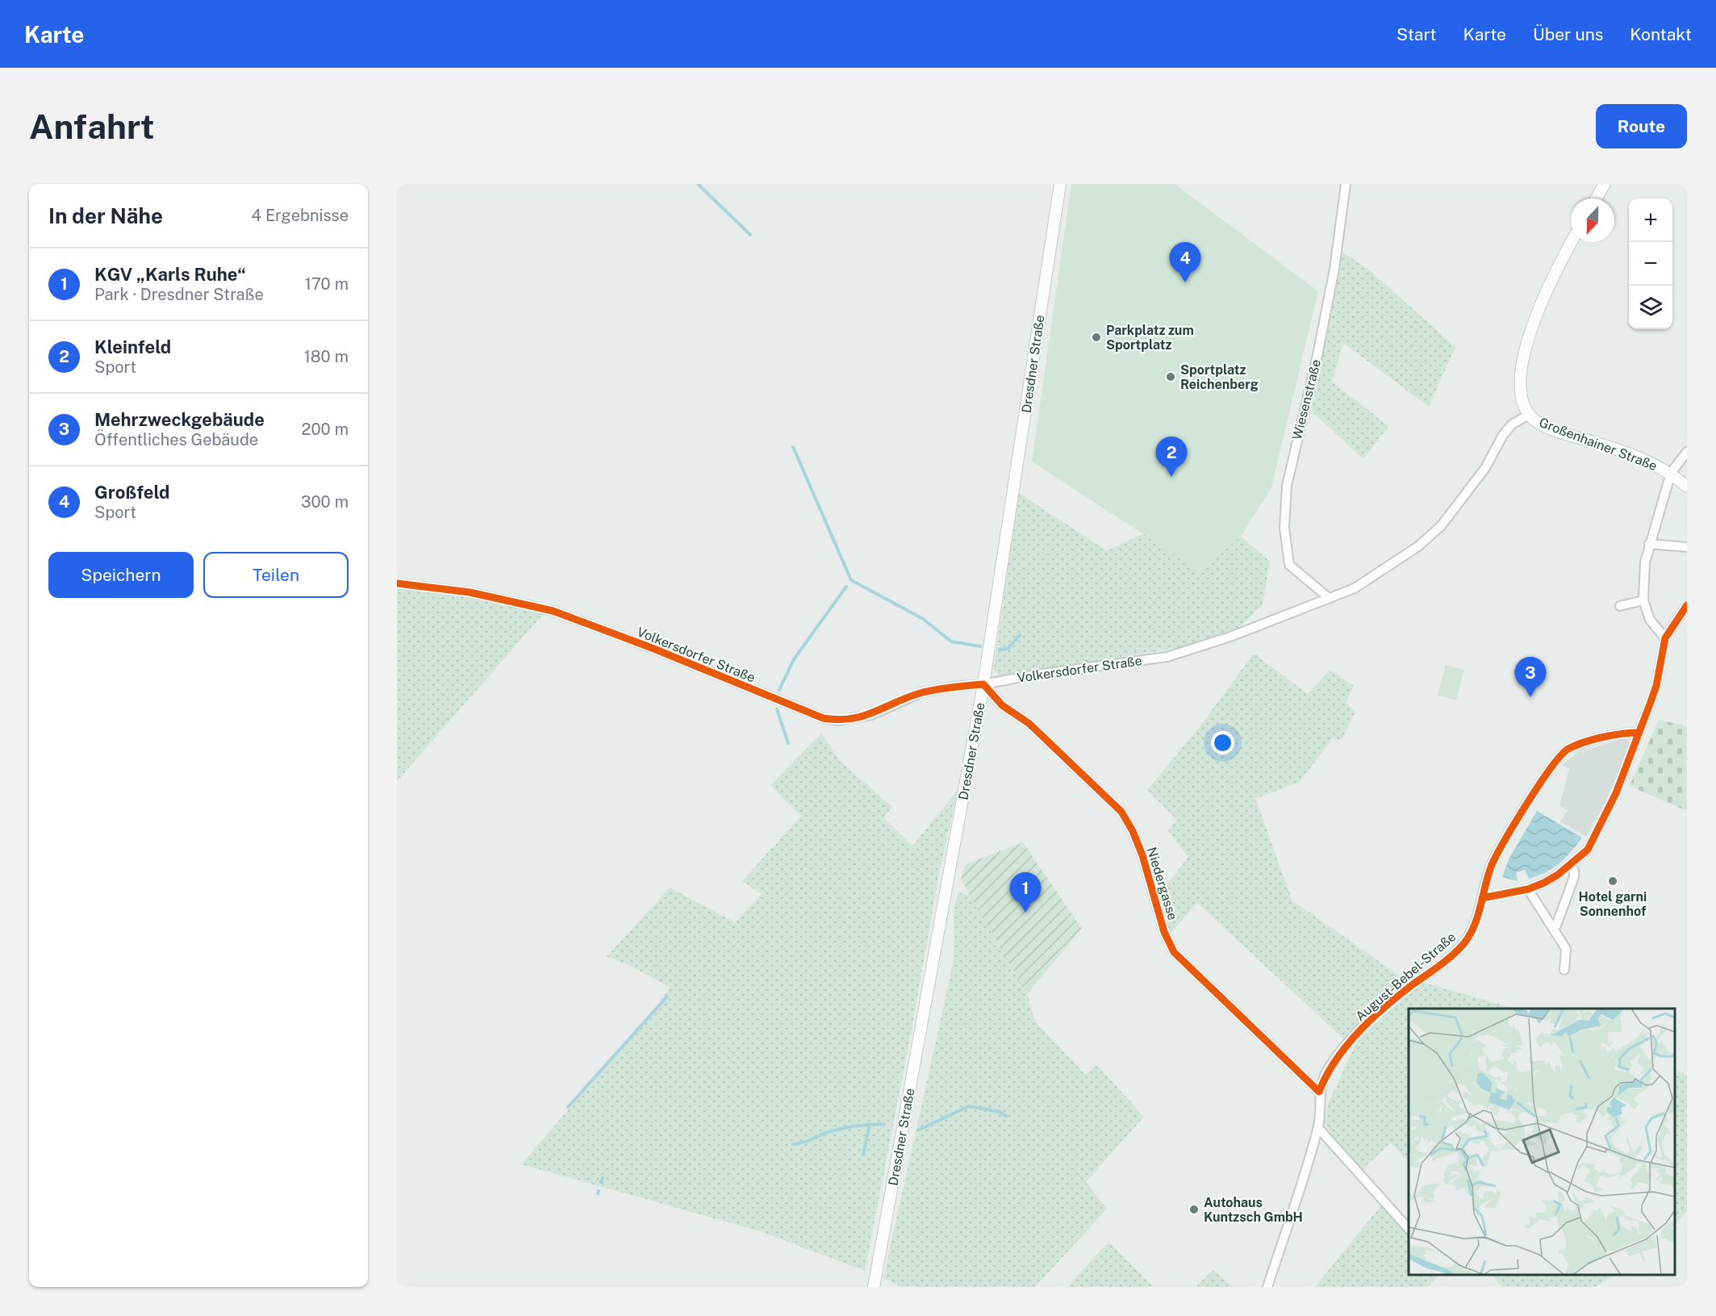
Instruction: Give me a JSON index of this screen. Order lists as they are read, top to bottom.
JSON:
{
  "streets": {
    "main road": ["Dresdner Straße", "Großenhainer Straße"],
    "street": [
      "Wiesenstraße",
      "Volkersdorfer Straße",
      "Niedergasse",
      "August-Bebel-Straße"
    ]
  },
  "crossings": [
    ["Dresdner Straße", "Volkersdorfer Straße"],
    ["Dresdner Straße", "Niedergasse"],
    ["Wiesenstraße", "Volkersdorfer Straße"],
    ["Großenhainer Straße", "Volkersdorfer Straße"],
    ["Volkersdorfer Straße", "Niedergasse"],
    ["Niedergasse", "August-Bebel-Straße"]
  ],
  "places": [
    "Parkplatz zum Sportplatz",
    "Sportplatz Reichenberg",
    "Hotel garni Sonnenhof",
    "Autohaus Kuntzsch GmbH"
  ],
  "north": "bottom",
  "page": {
    "header": "Karte",
    "nav": [
      "Start",
      "Karte",
      "Über uns",
      "Kontakt"
    ],
    "buttons": [
      "Route",
      ["Speichern", "Teilen"]
    ],
    "title": "Anfahrt",
    "heading": ["In der Nähe", "4 Ergebnisse"],
    "map_buttons": ["+", "−"],
    "pins": [
      "4",
      "2",
      "3",
      "1"
    ],
    "list": [
      {
        "mark": "1",
        "name": "KGV „Karls Ruhe“",
        "note": "Park · Dresdner Straße",
        "value": "170 m"
      },
      {
        "mark": "2",
        "name": "Kleinfeld",
        "note": "Sport",
        "value": "180 m"
      },
      {
        "mark": "3",
        "name": "Mehrzweckgebäude",
        "note": "Öffentliches Gebäude",
        "value": "200 m"
      },
      {
        "mark": "4",
        "name": "Großfeld",
        "note": "Sport",
        "value": "300 m"
      }
    ]
  }
}
